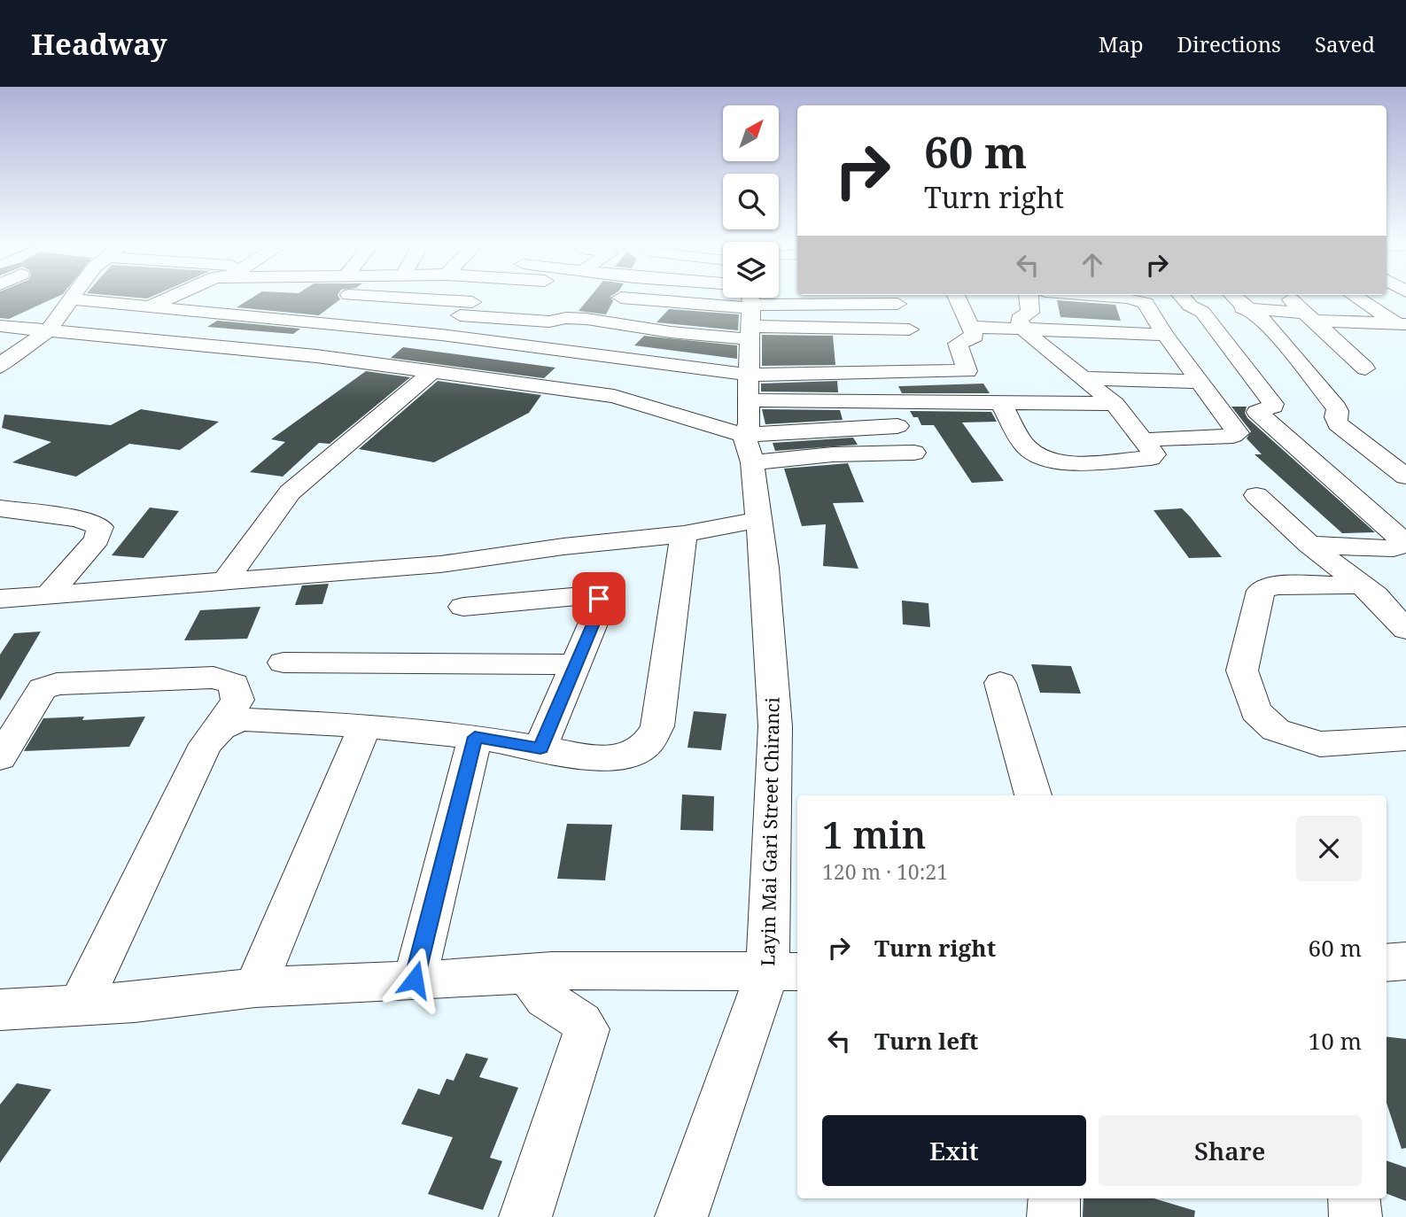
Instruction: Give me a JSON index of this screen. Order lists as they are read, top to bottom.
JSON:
{
  "streets": {
    "street": ["Layin Mai Gari Street Chiranci"]
  },
  "north": "top right",
  "page": {
    "header": "Headway",
    "nav": ["Map", "Directions", "Saved"],
    "turn": ["60 m", "Turn right"],
    "heading": ["1 min", "120 m · 10:21"],
    "list": [
      {
        "name": "Turn right",
        "value": "60 m"
      },
      {
        "name": "Turn left",
        "value": "10 m"
      }
    ],
    "buttons": ["Exit", "Share"]
  }
}
